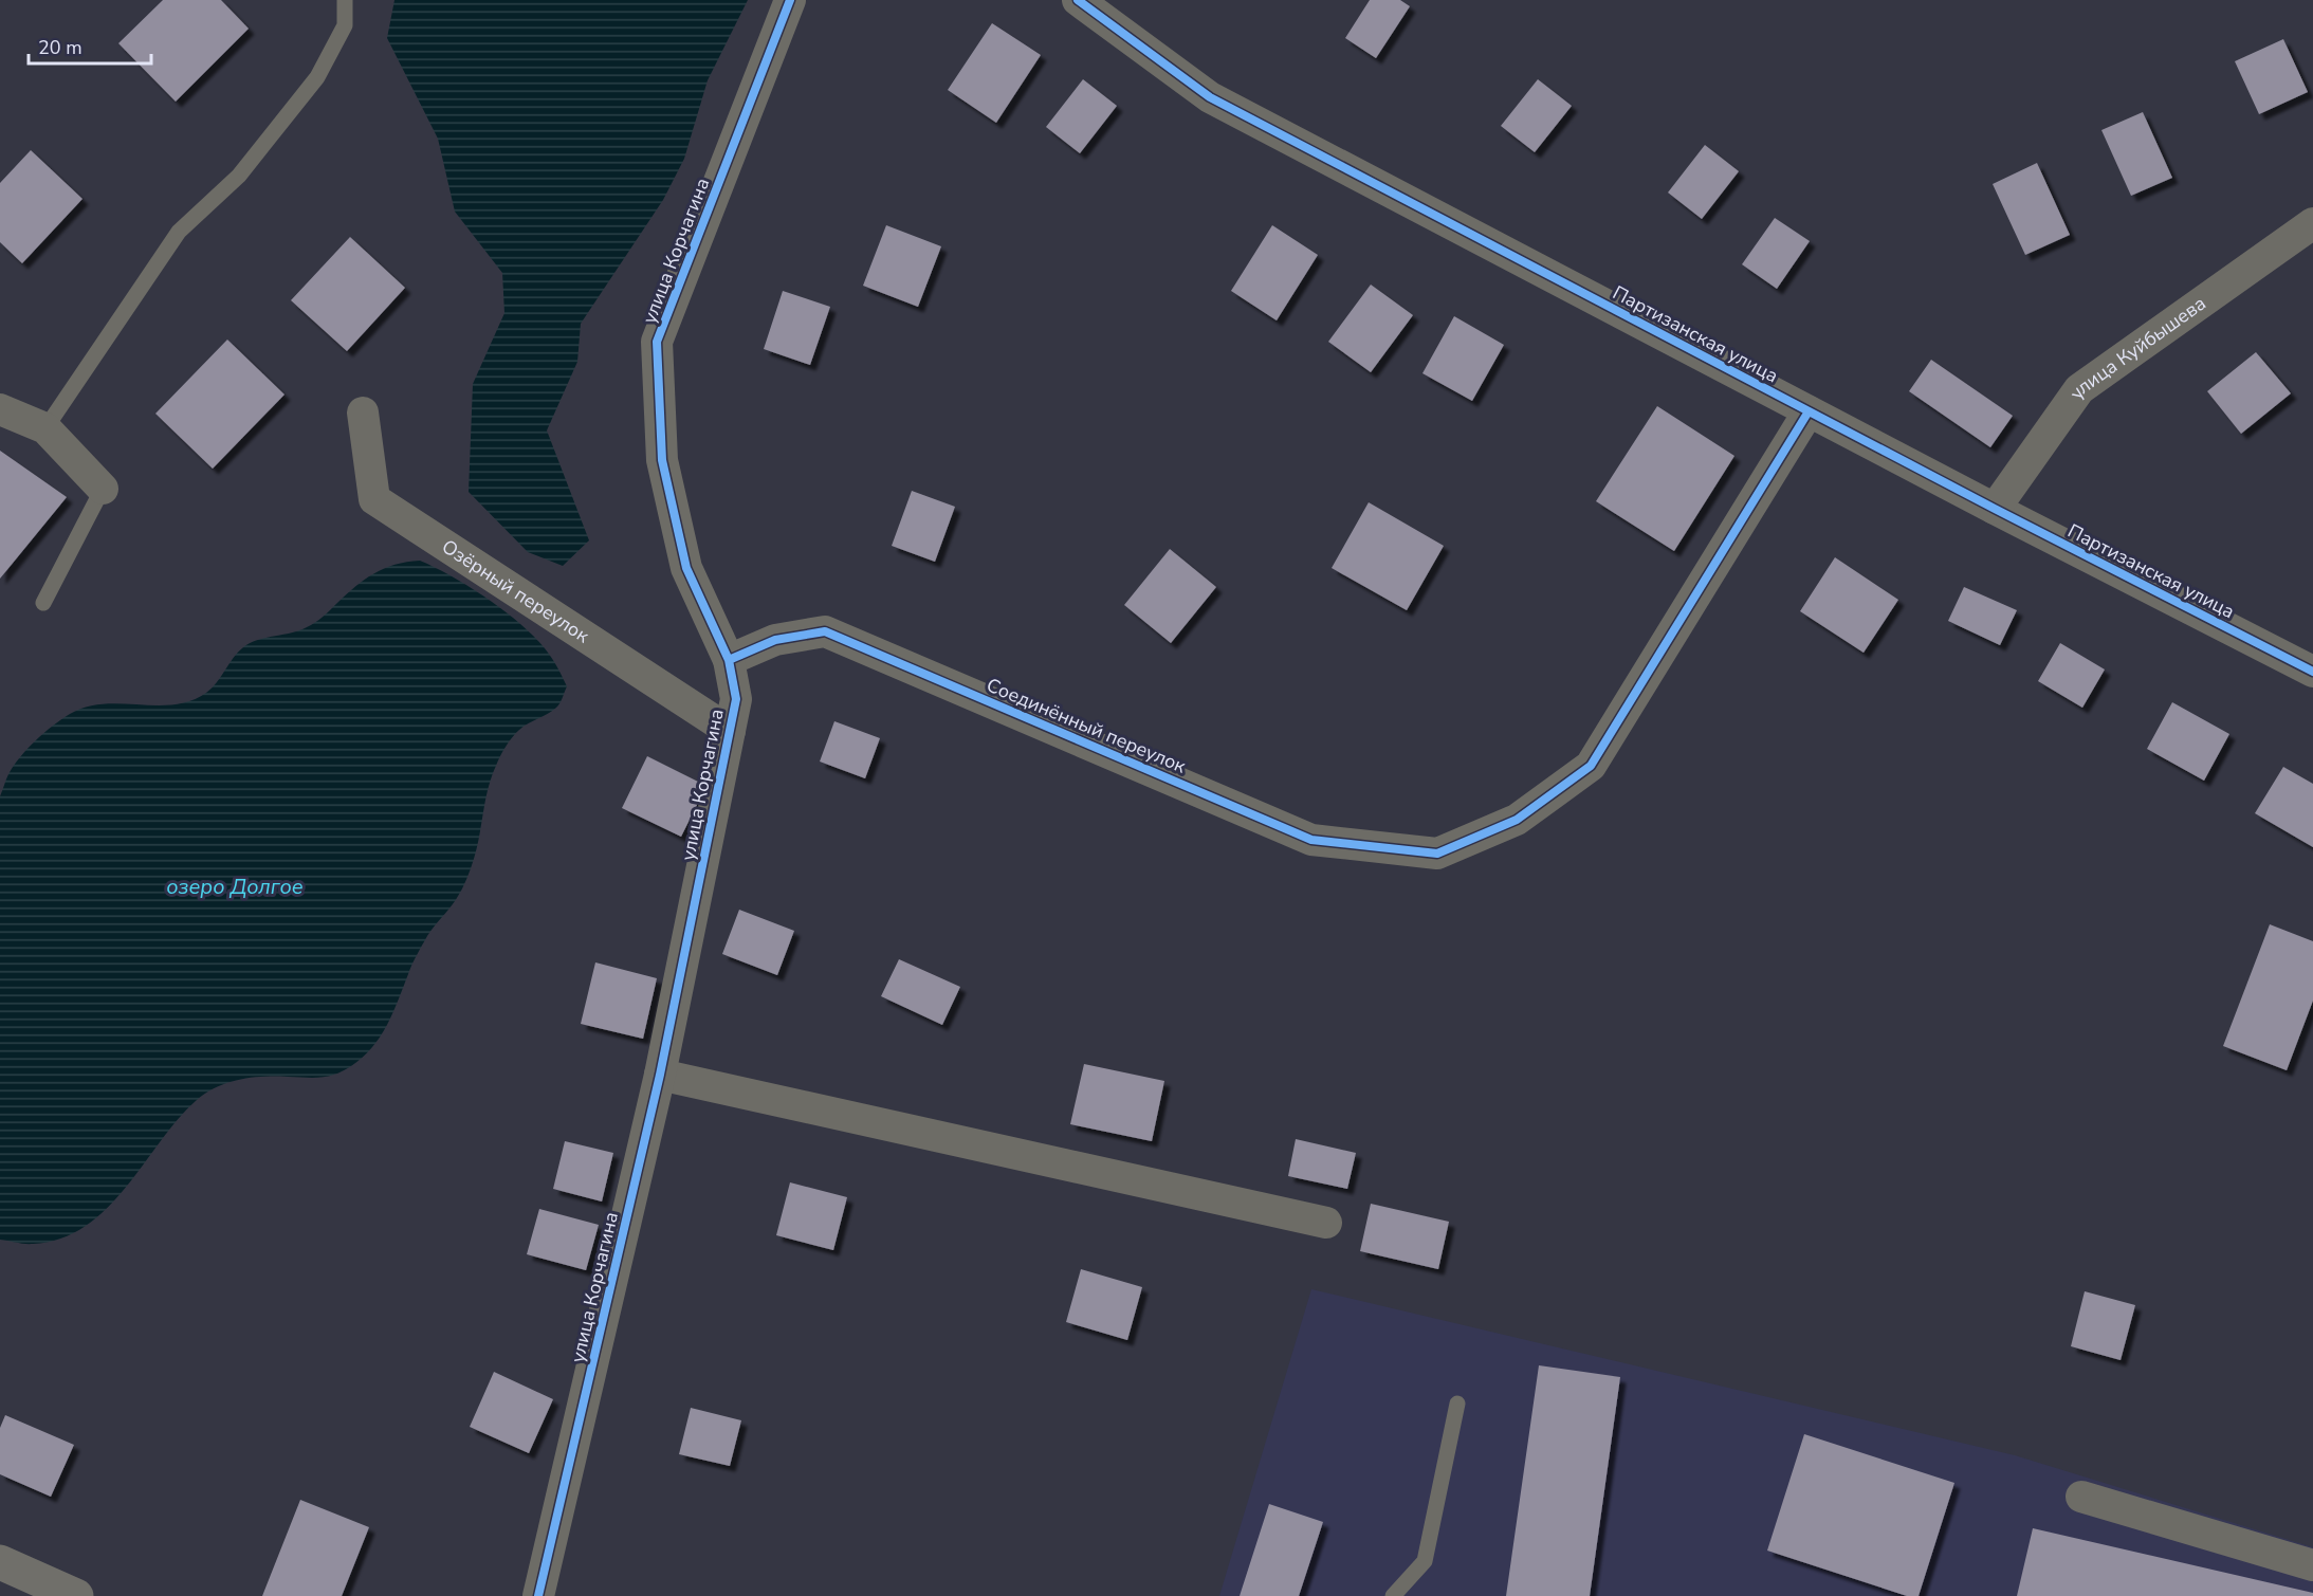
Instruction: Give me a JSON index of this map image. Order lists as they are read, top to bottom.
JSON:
{
  "streets": {
    "street": [
      "улица Корчагина",
      "Партизанская улица",
      "улица Куйбышева",
      "Озёрный переулок",
      "Соединённый переулок"
    ]
  },
  "crossings": [
    ["улица Корчагина", "Озёрный переулок"],
    ["улица Корчагина", "Соединённый переулок"],
    ["Партизанская улица", "улица Куйбышева"],
    ["Партизанская улица", "Соединённый переулок"]
  ],
  "water": ["озеро Долгое"],
  "scale_bar": "20 m"
}
